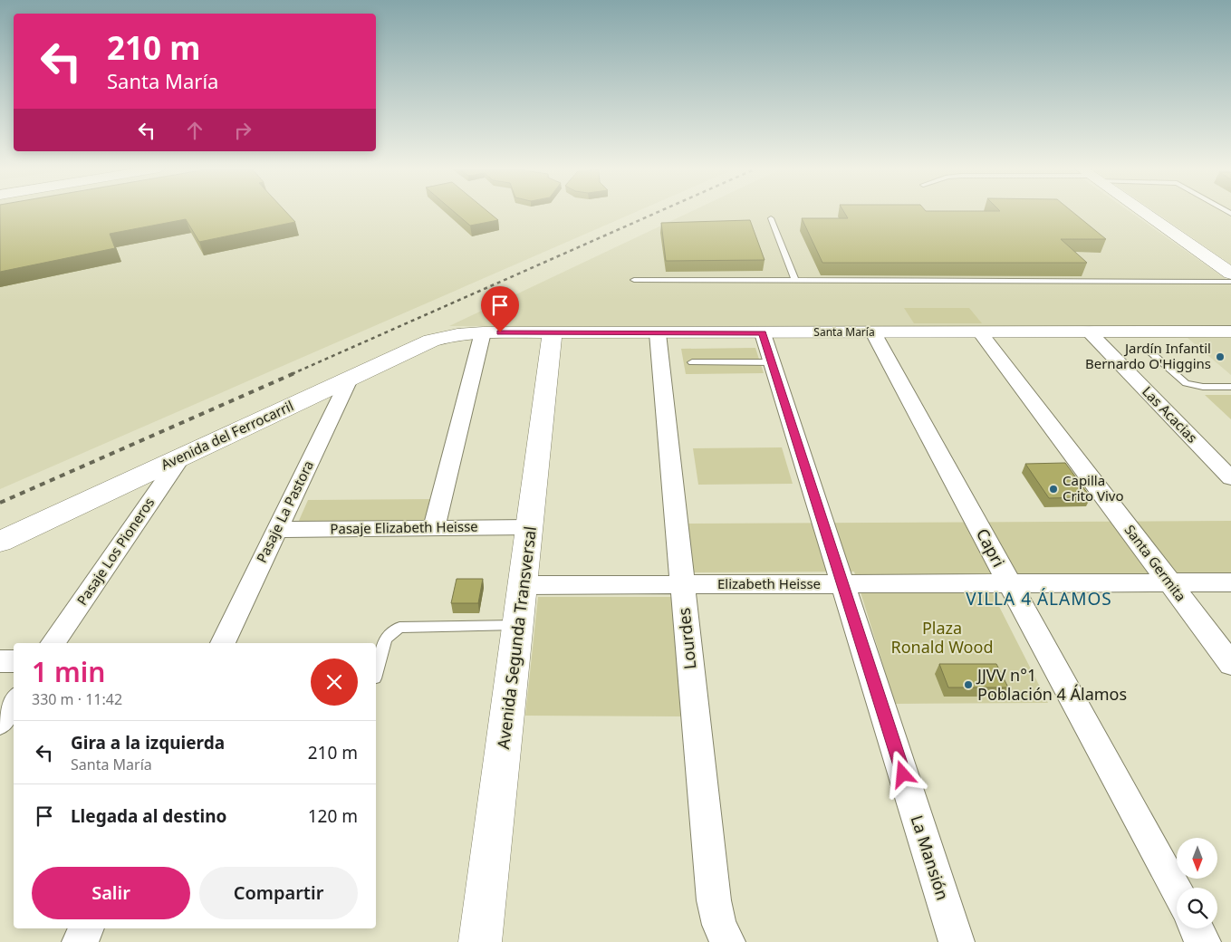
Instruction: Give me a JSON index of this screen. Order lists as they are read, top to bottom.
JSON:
{
  "streets": {
    "street": [
      "Santa María",
      "Las Acacias",
      "Avenida del Ferrocarril",
      "Pasaje La Pastora",
      "Pasaje Elizabeth Heisse",
      "Capri",
      "Pasaje Los Pioneros",
      "Santa Germita",
      "Elizabeth Heisse",
      "Avenida Segunda Transversal",
      "Lourdes",
      "La Mansión"
    ]
  },
  "crossings": [
    ["Santa María", "Las Acacias"],
    ["Santa María", "Avenida del Ferrocarril"],
    ["Santa María", "Capri"],
    ["Santa María", "Santa Germita"],
    ["Santa María", "Avenida Segunda Transversal"],
    ["Santa María", "Lourdes"],
    ["Santa María", "La Mansión"],
    ["Avenida del Ferrocarril", "Pasaje La Pastora"],
    ["Avenida del Ferrocarril", "Pasaje Los Pioneros"],
    ["Pasaje La Pastora", "Pasaje Elizabeth Heisse"],
    ["Pasaje Elizabeth Heisse", "Avenida Segunda Transversal"],
    ["Capri", "Elizabeth Heisse"],
    ["Santa Germita", "Elizabeth Heisse"],
    ["Elizabeth Heisse", "Avenida Segunda Transversal"],
    ["Elizabeth Heisse", "Lourdes"],
    ["Elizabeth Heisse", "La Mansión"]
  ],
  "districts": ["VILLA 4 ÁLAMOS"],
  "parks": ["Plaza Ronald Wood"],
  "places": ["Jardín Infantil Bernardo O'Higgins", "Capilla Crito Vivo", "JJVV n°1 Población 4 Álamos"],
  "north": "bottom",
  "page": {
    "turn": ["210 m", "Santa María"],
    "heading": ["1 min", "330 m · 11:42"],
    "list": [
      {
        "name": "Gira a la izquierda",
        "note": "Santa María",
        "value": "210 m"
      },
      {
        "name": "Llegada al destino",
        "value": "120 m"
      }
    ],
    "buttons": ["Salir", "Compartir"]
  }
}
